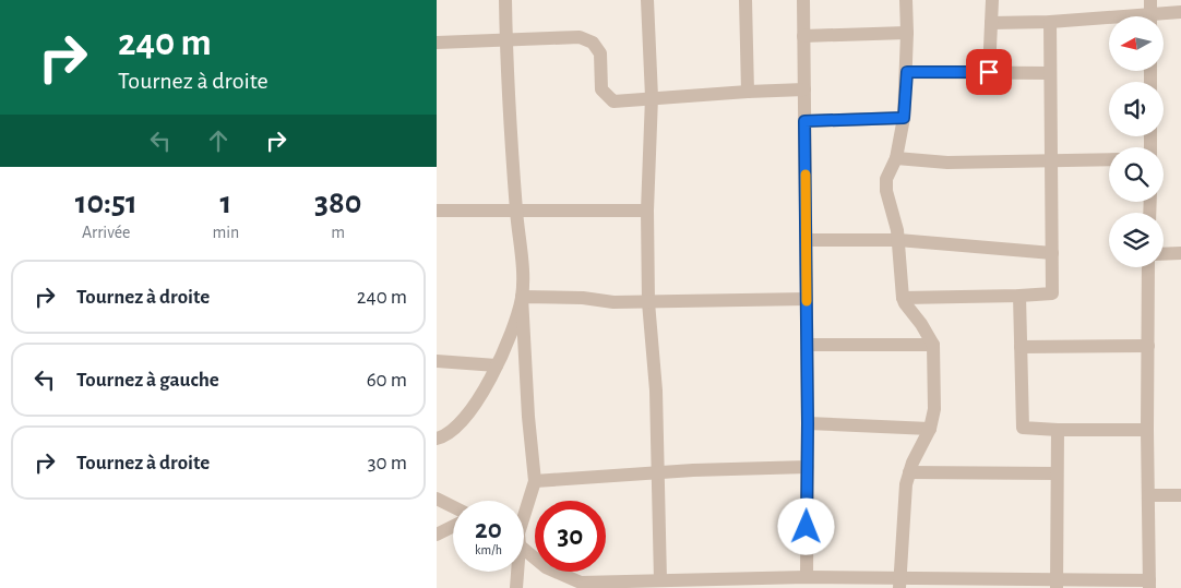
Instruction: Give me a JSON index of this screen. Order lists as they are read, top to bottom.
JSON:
{
  "north": "left",
  "page": {
    "turn": ["240 m", "Tournez à droite"],
    "eta": [
      "10:51",
      "Arrivée",
      "1",
      "min",
      "380",
      "m"
    ],
    "list": [
      {
        "name": "Tournez à droite",
        "value": "240 m"
      },
      {
        "name": "Tournez à gauche",
        "value": "60 m"
      },
      {
        "name": "Tournez à droite",
        "value": "30 m"
      }
    ],
    "speed": "20 km/h",
    "limit": "30"
  }
}
